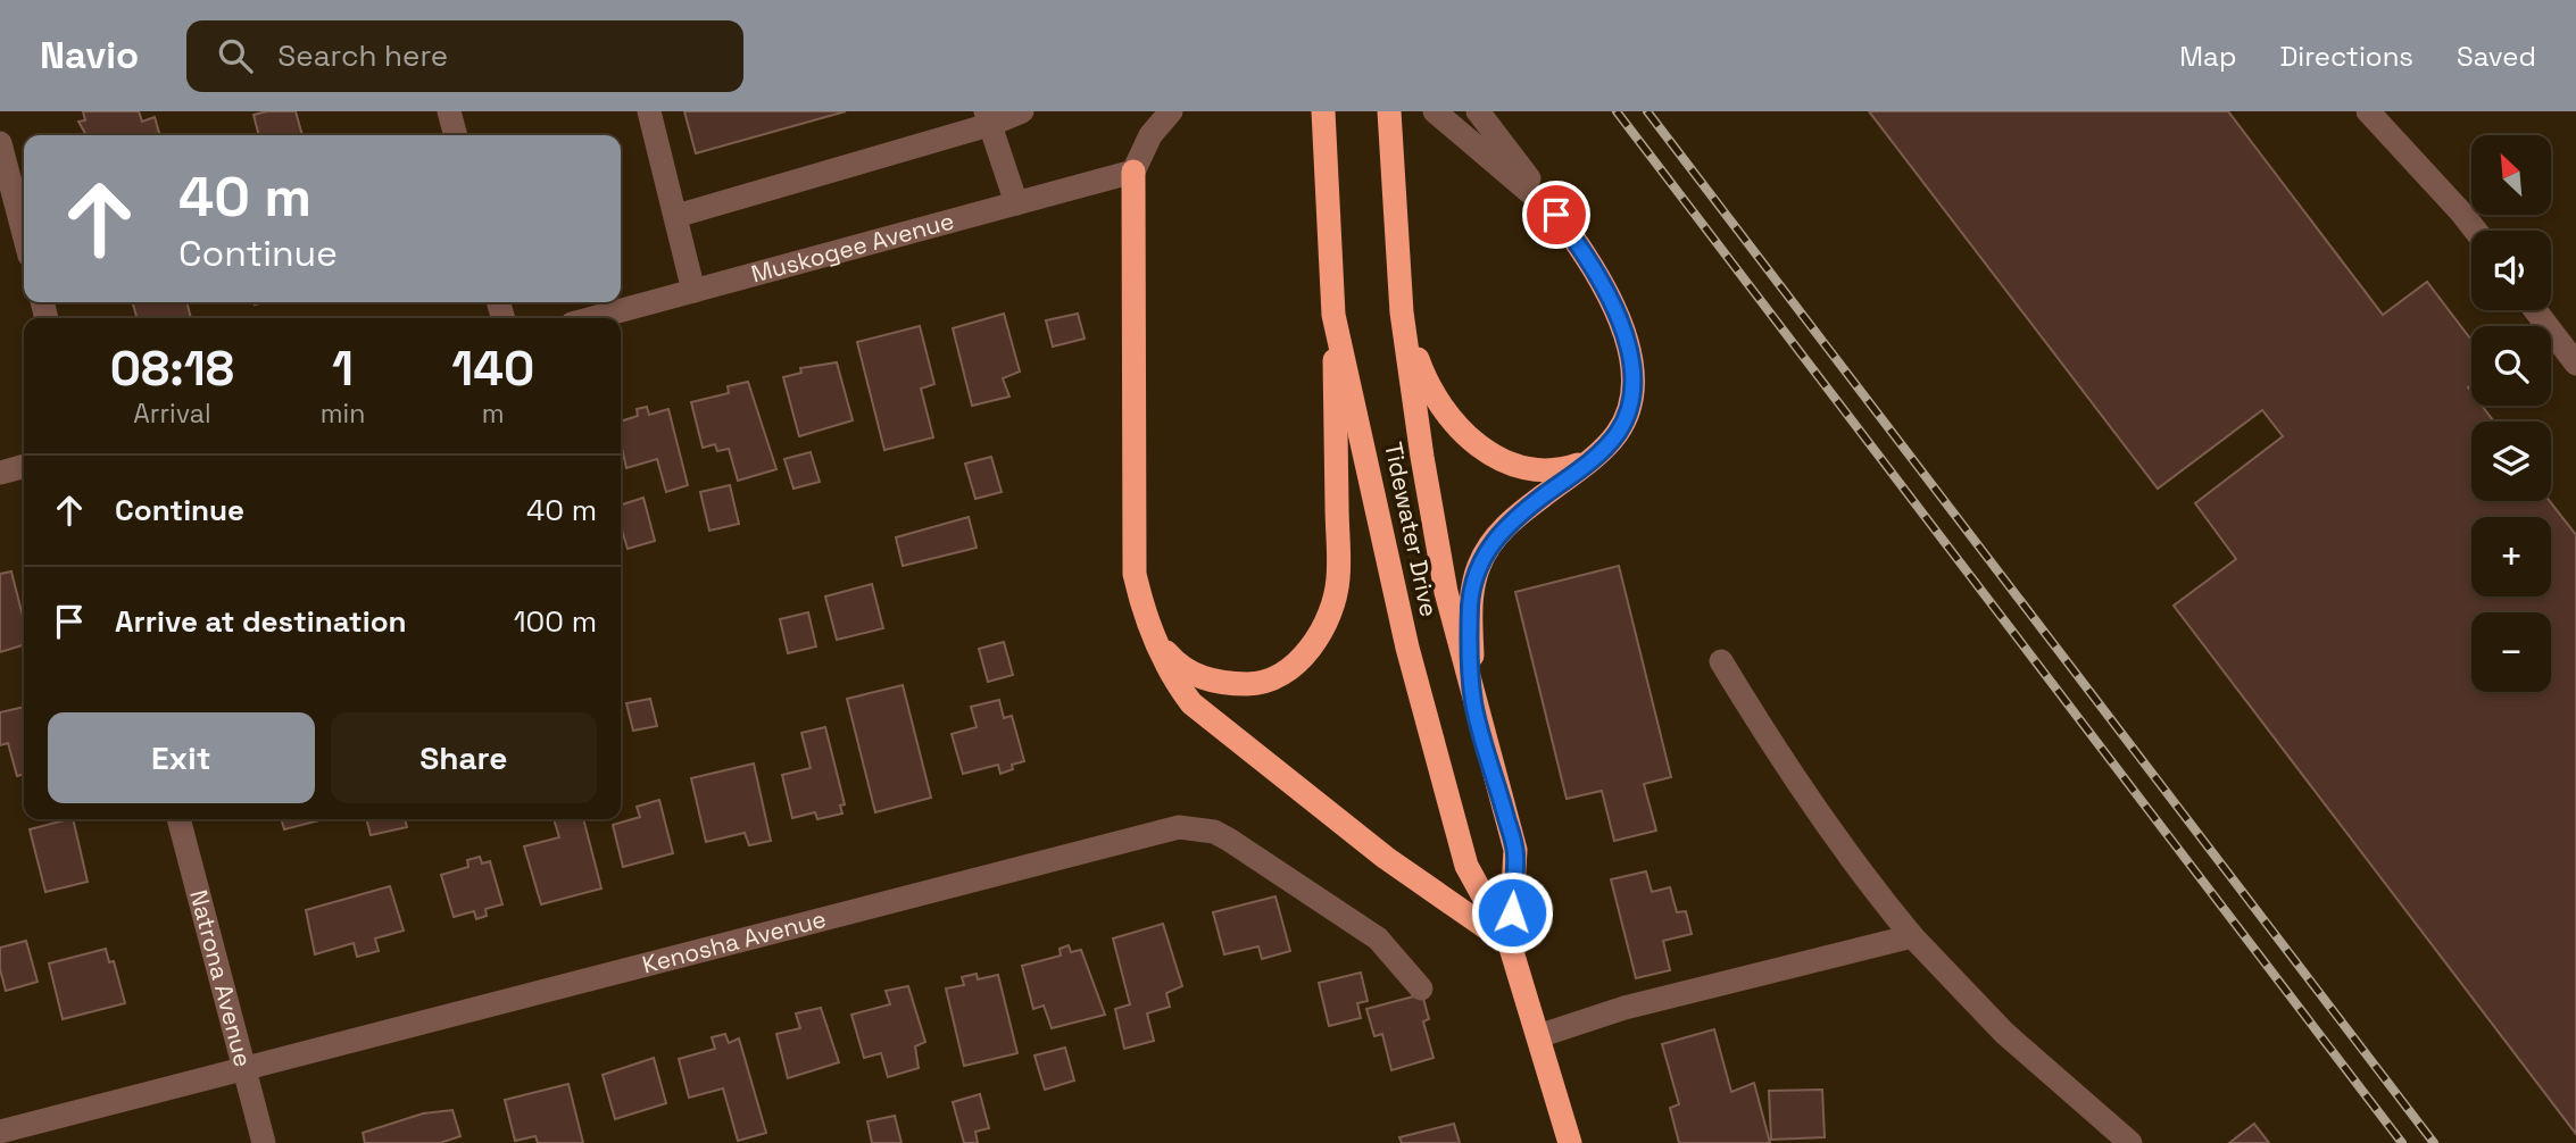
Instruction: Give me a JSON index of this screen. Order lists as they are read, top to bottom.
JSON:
{
  "streets": {
    "highway": ["Tidewater Drive"],
    "street": ["Muskogee Avenue", "Kenosha Avenue", "Natrona Avenue"]
  },
  "crossings": [
    ["Kenosha Avenue", "Natrona Avenue"]
  ],
  "north": "top left",
  "page": {
    "header": "Navio",
    "search": "Search here",
    "nav": ["Map", "Directions", "Saved"],
    "map_buttons": ["+", "−"],
    "turn": ["40 m", "Continue"],
    "eta": [
      "08:18",
      "Arrival",
      "1",
      "min",
      "140",
      "m"
    ],
    "list": [
      {
        "name": "Continue",
        "value": "40 m"
      },
      {
        "name": "Arrive at destination",
        "value": "100 m"
      }
    ],
    "buttons": ["Exit", "Share"]
  }
}
